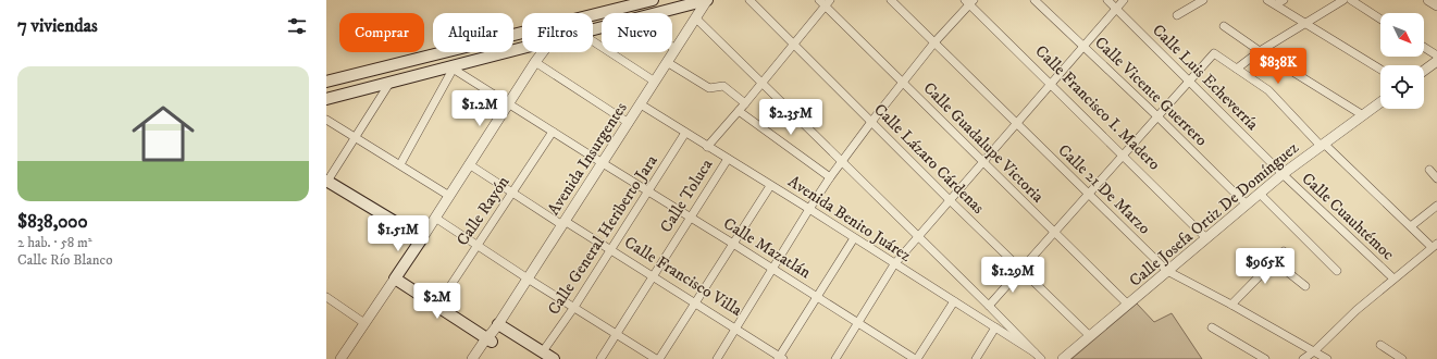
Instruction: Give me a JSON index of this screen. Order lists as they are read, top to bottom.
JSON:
{
  "streets": {
    "street": [
      "Calle Luis Echeverría",
      "Calle Vicente Guerrero",
      "Calle Francisco I. Madero",
      "Calle Guadalupe Victoria",
      "Avenida Insurgentes",
      "Calle Lázaro Cárdenas",
      "Calle 21 De Marzo",
      "Calle Toluca",
      "Calle Rayón",
      "Calle Josefa Ortiz De Domínguez",
      "Calle Cuauhtémoc",
      "Avenida Benito Juárez",
      "Calle General Heriberto Jara",
      "Calle Mazatlán",
      "Calle Francisco Villa"
    ]
  },
  "crossings": [
    ["Calle Luis Echeverría", "Calle Josefa Ortiz De Domínguez"],
    ["Calle Luis Echeverría", "Calle Cuauhtémoc"],
    ["Calle Vicente Guerrero", "Calle Josefa Ortiz De Domínguez"],
    ["Calle Francisco I. Madero", "Calle Josefa Ortiz De Domínguez"],
    ["Calle Guadalupe Victoria", "Calle Josefa Ortiz De Domínguez"],
    ["Avenida Insurgentes", "Avenida Benito Juárez"],
    ["Avenida Insurgentes", "Calle Mazatlán"],
    ["Avenida Insurgentes", "Calle Francisco Villa"],
    ["Calle Lázaro Cárdenas", "Calle Josefa Ortiz De Domínguez"],
    ["Calle 21 De Marzo", "Calle Josefa Ortiz De Domínguez"],
    ["Calle Toluca", "Avenida Benito Juárez"],
    ["Calle Toluca", "Calle Mazatlán"],
    ["Calle Toluca", "Calle Francisco Villa"],
    ["Calle Rayón", "Calle Mazatlán"],
    ["Calle Rayón", "Calle Francisco Villa"],
    ["Calle Josefa Ortiz De Domínguez", "Calle Cuauhtémoc"],
    ["Avenida Benito Juárez", "Calle General Heriberto Jara"],
    ["Calle General Heriberto Jara", "Calle Mazatlán"],
    ["Calle General Heriberto Jara", "Calle Francisco Villa"]
  ],
  "north": "bottom right",
  "page": {
    "heading": "7 viviendas",
    "chip": [
      "Comprar",
      "Alquilar",
      "Filtros",
      "Nuevo"
    ],
    "price": [
      "$838K",
      "$1.2M",
      "$2.35M",
      "$1.51M",
      "$965K",
      "$1.29M",
      "$2M"
    ],
    "list": [
      {
        "name": "$838,000",
        "note": "2 hab. · 58 m² · Calle Río Blanco"
      }
    ]
  }
}
